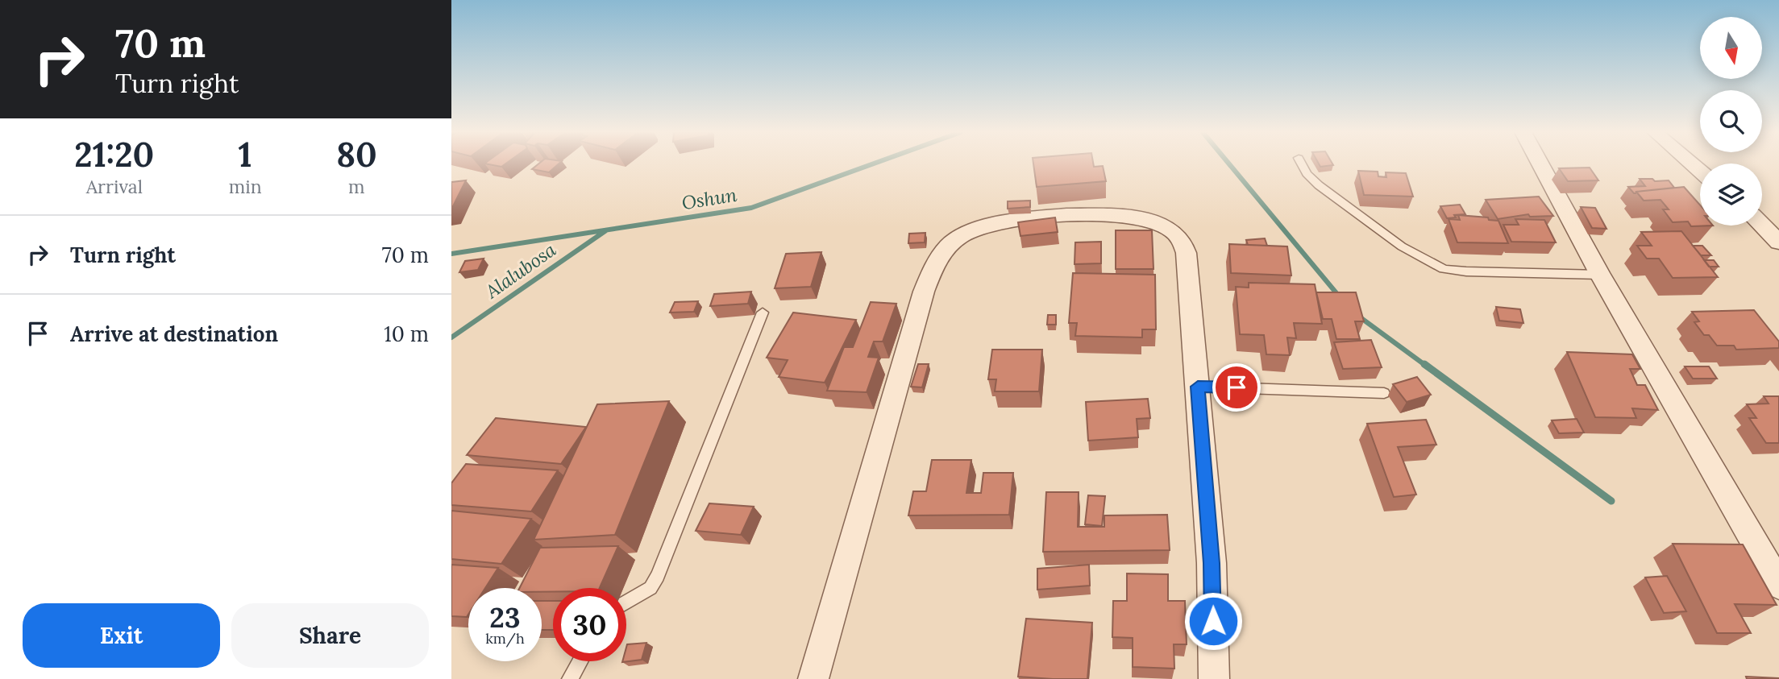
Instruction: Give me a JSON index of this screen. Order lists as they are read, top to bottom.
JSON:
{
  "water": ["Oshun", "Alalubosa"],
  "north": "bottom",
  "page": {
    "turn": ["70 m", "Turn right"],
    "eta": [
      "21:20",
      "Arrival",
      "1",
      "min",
      "80",
      "m"
    ],
    "list": [
      {
        "name": "Turn right",
        "value": "70 m"
      },
      {
        "name": "Arrive at destination",
        "value": "10 m"
      }
    ],
    "speed": "23 km/h",
    "limit": "30",
    "buttons": ["Exit", "Share"]
  }
}
